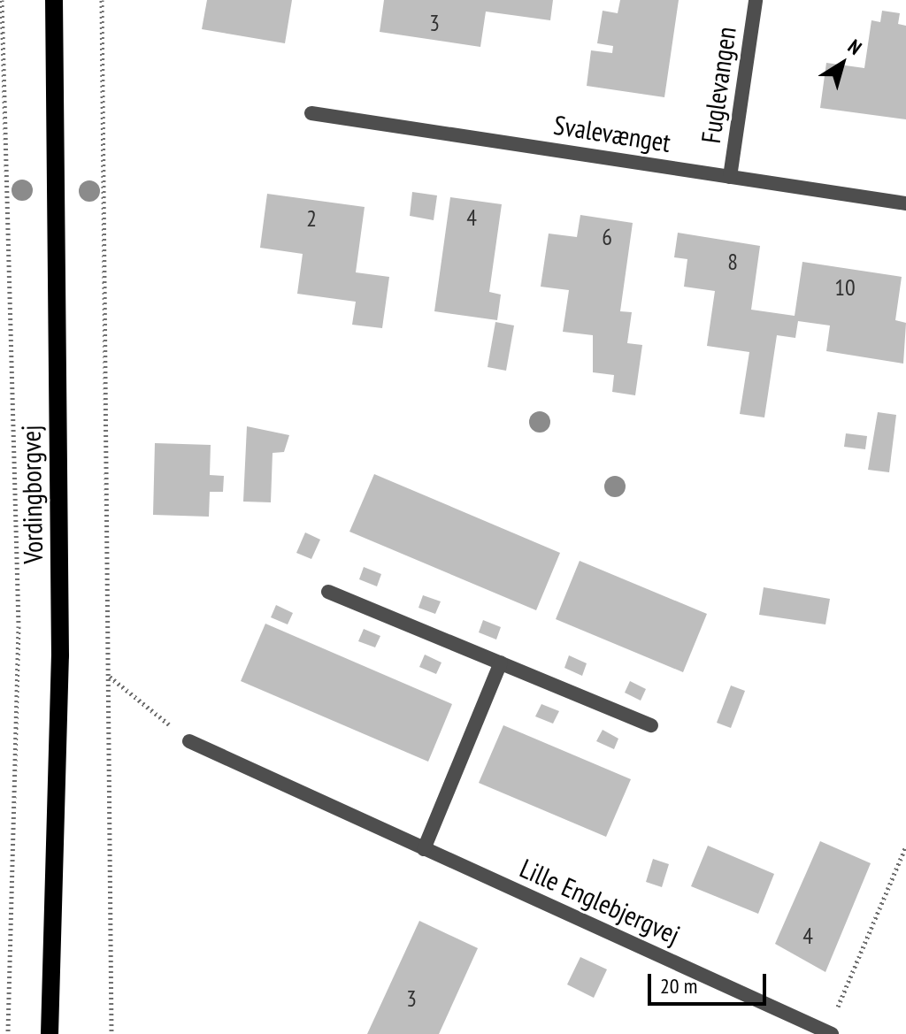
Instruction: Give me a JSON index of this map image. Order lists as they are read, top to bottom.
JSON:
{
  "streets": {
    "main road": ["Vordingborgvej"],
    "street": ["Fuglevangen", "Svalevænget", "Lille Englebjergvej"]
  },
  "crossings": [
    ["Fuglevangen", "Svalevænget"]
  ],
  "house_numbers": [
    "3",
    "4",
    "2",
    "6",
    "8",
    "10",
    "4",
    "3"
  ],
  "scale_bar": "20 m",
  "north": "top right"
}
